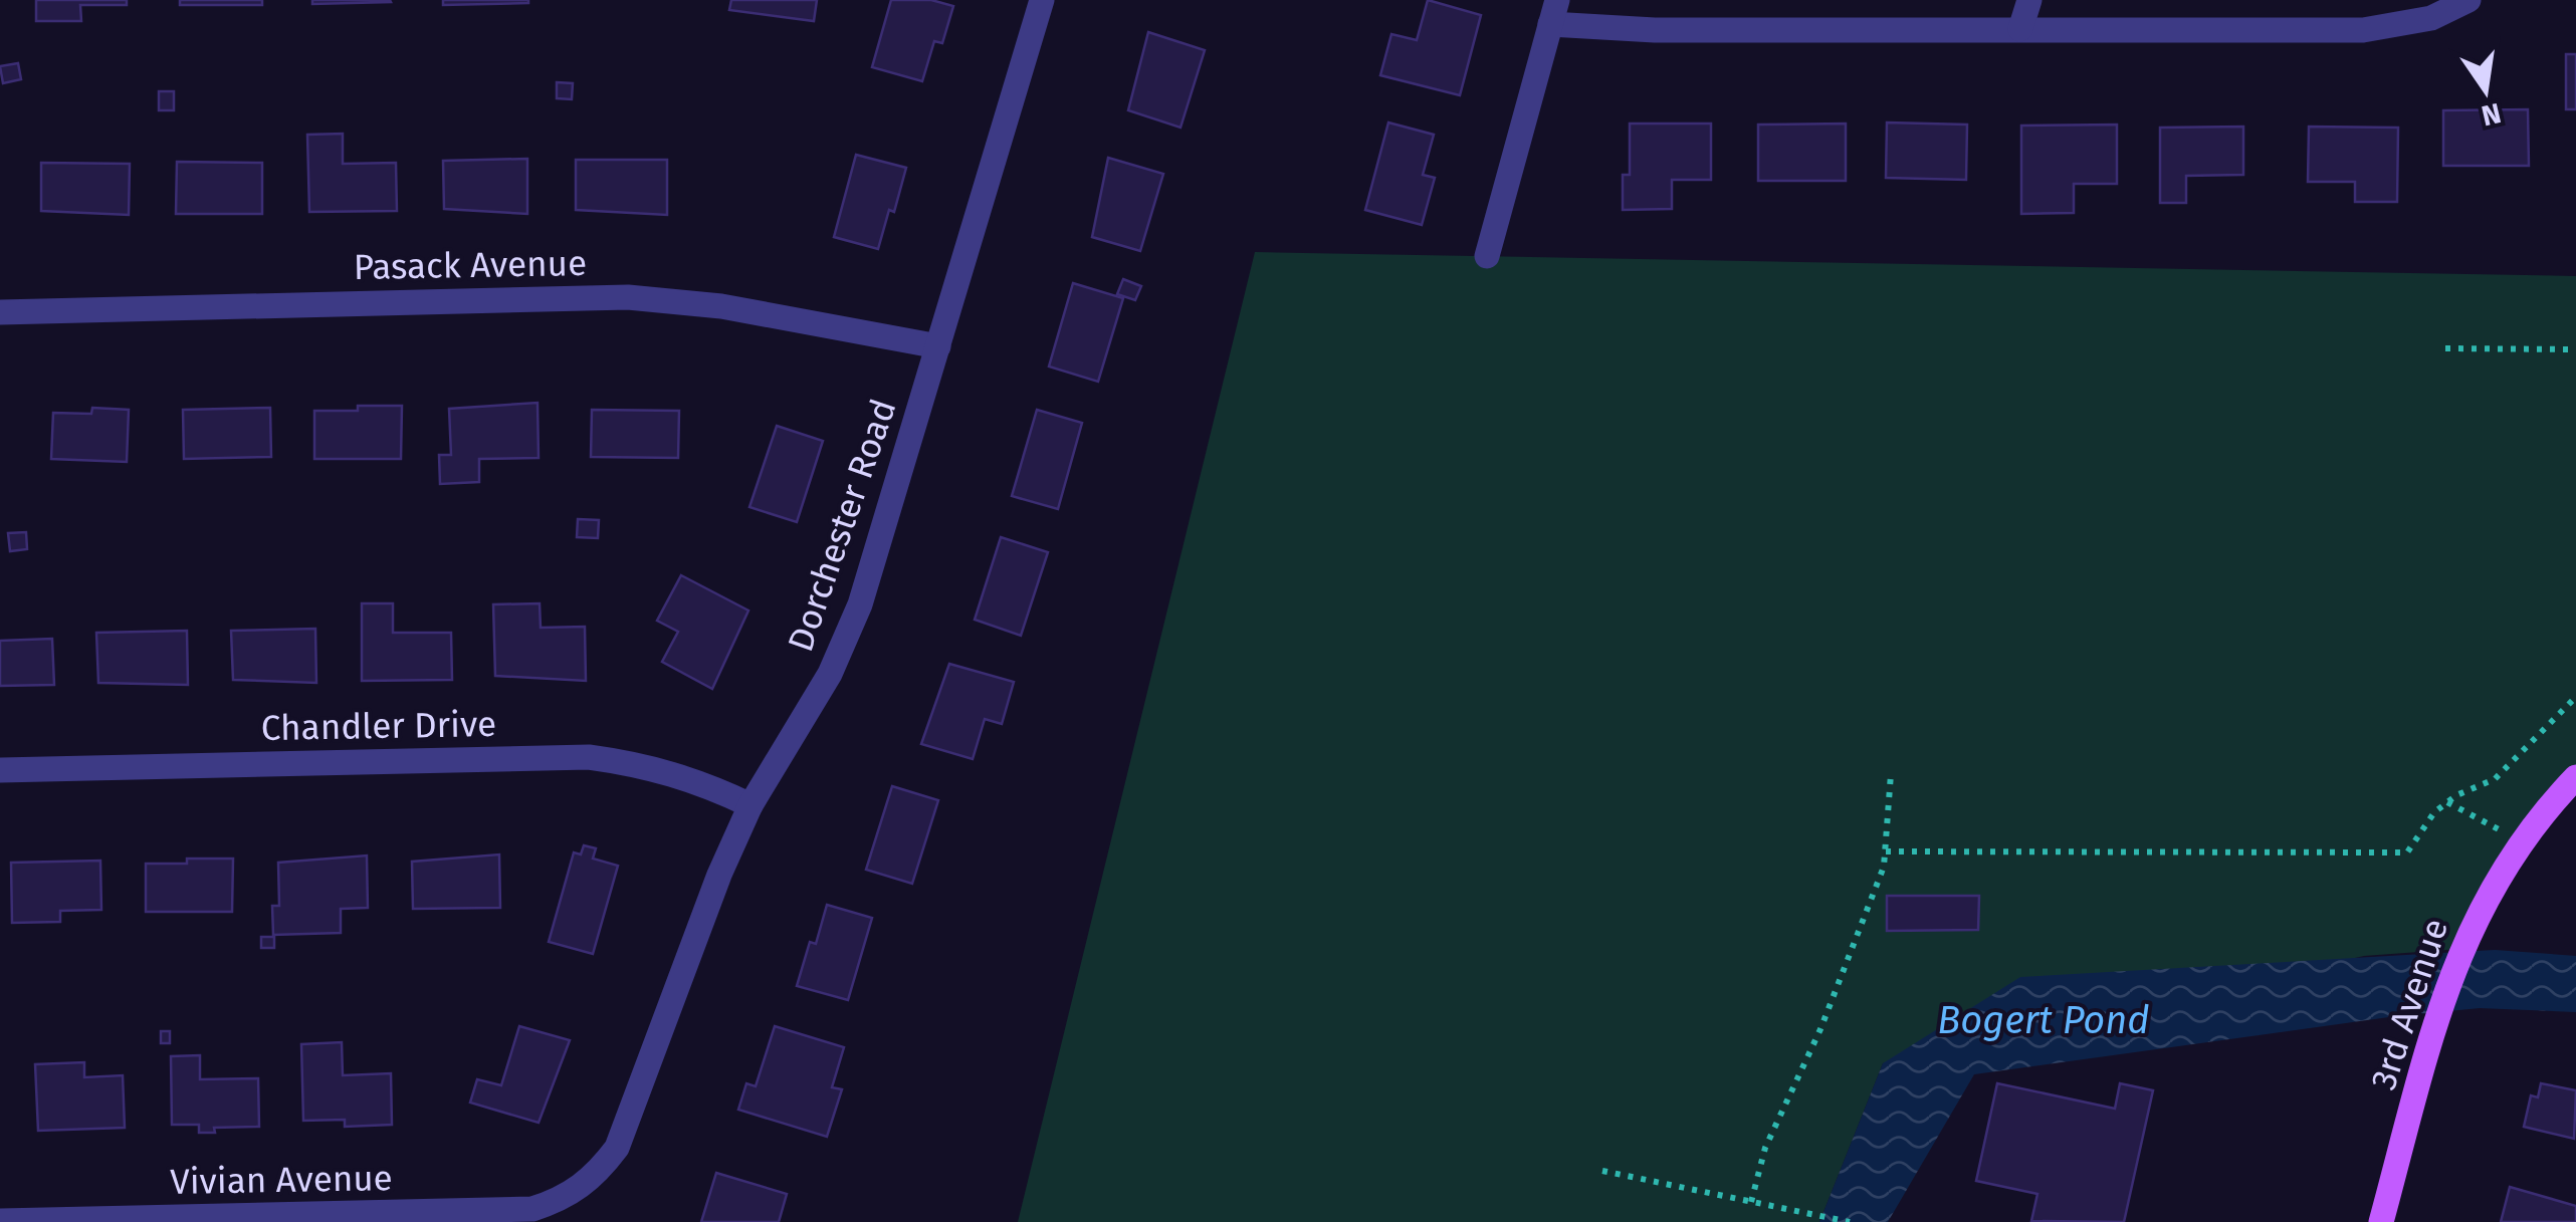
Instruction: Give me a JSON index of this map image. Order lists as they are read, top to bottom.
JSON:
{
  "streets": {
    "main road": ["3rd Avenue"],
    "street": [
      "Pasack Avenue",
      "Dorchester Road",
      "Chandler Drive",
      "Vivian Avenue"
    ]
  },
  "crossings": [
    ["Pasack Avenue", "Dorchester Road"],
    ["Dorchester Road", "Chandler Drive"],
    ["Dorchester Road", "Vivian Avenue"]
  ],
  "water": ["Bogert Pond"],
  "north": "bottom"
}
